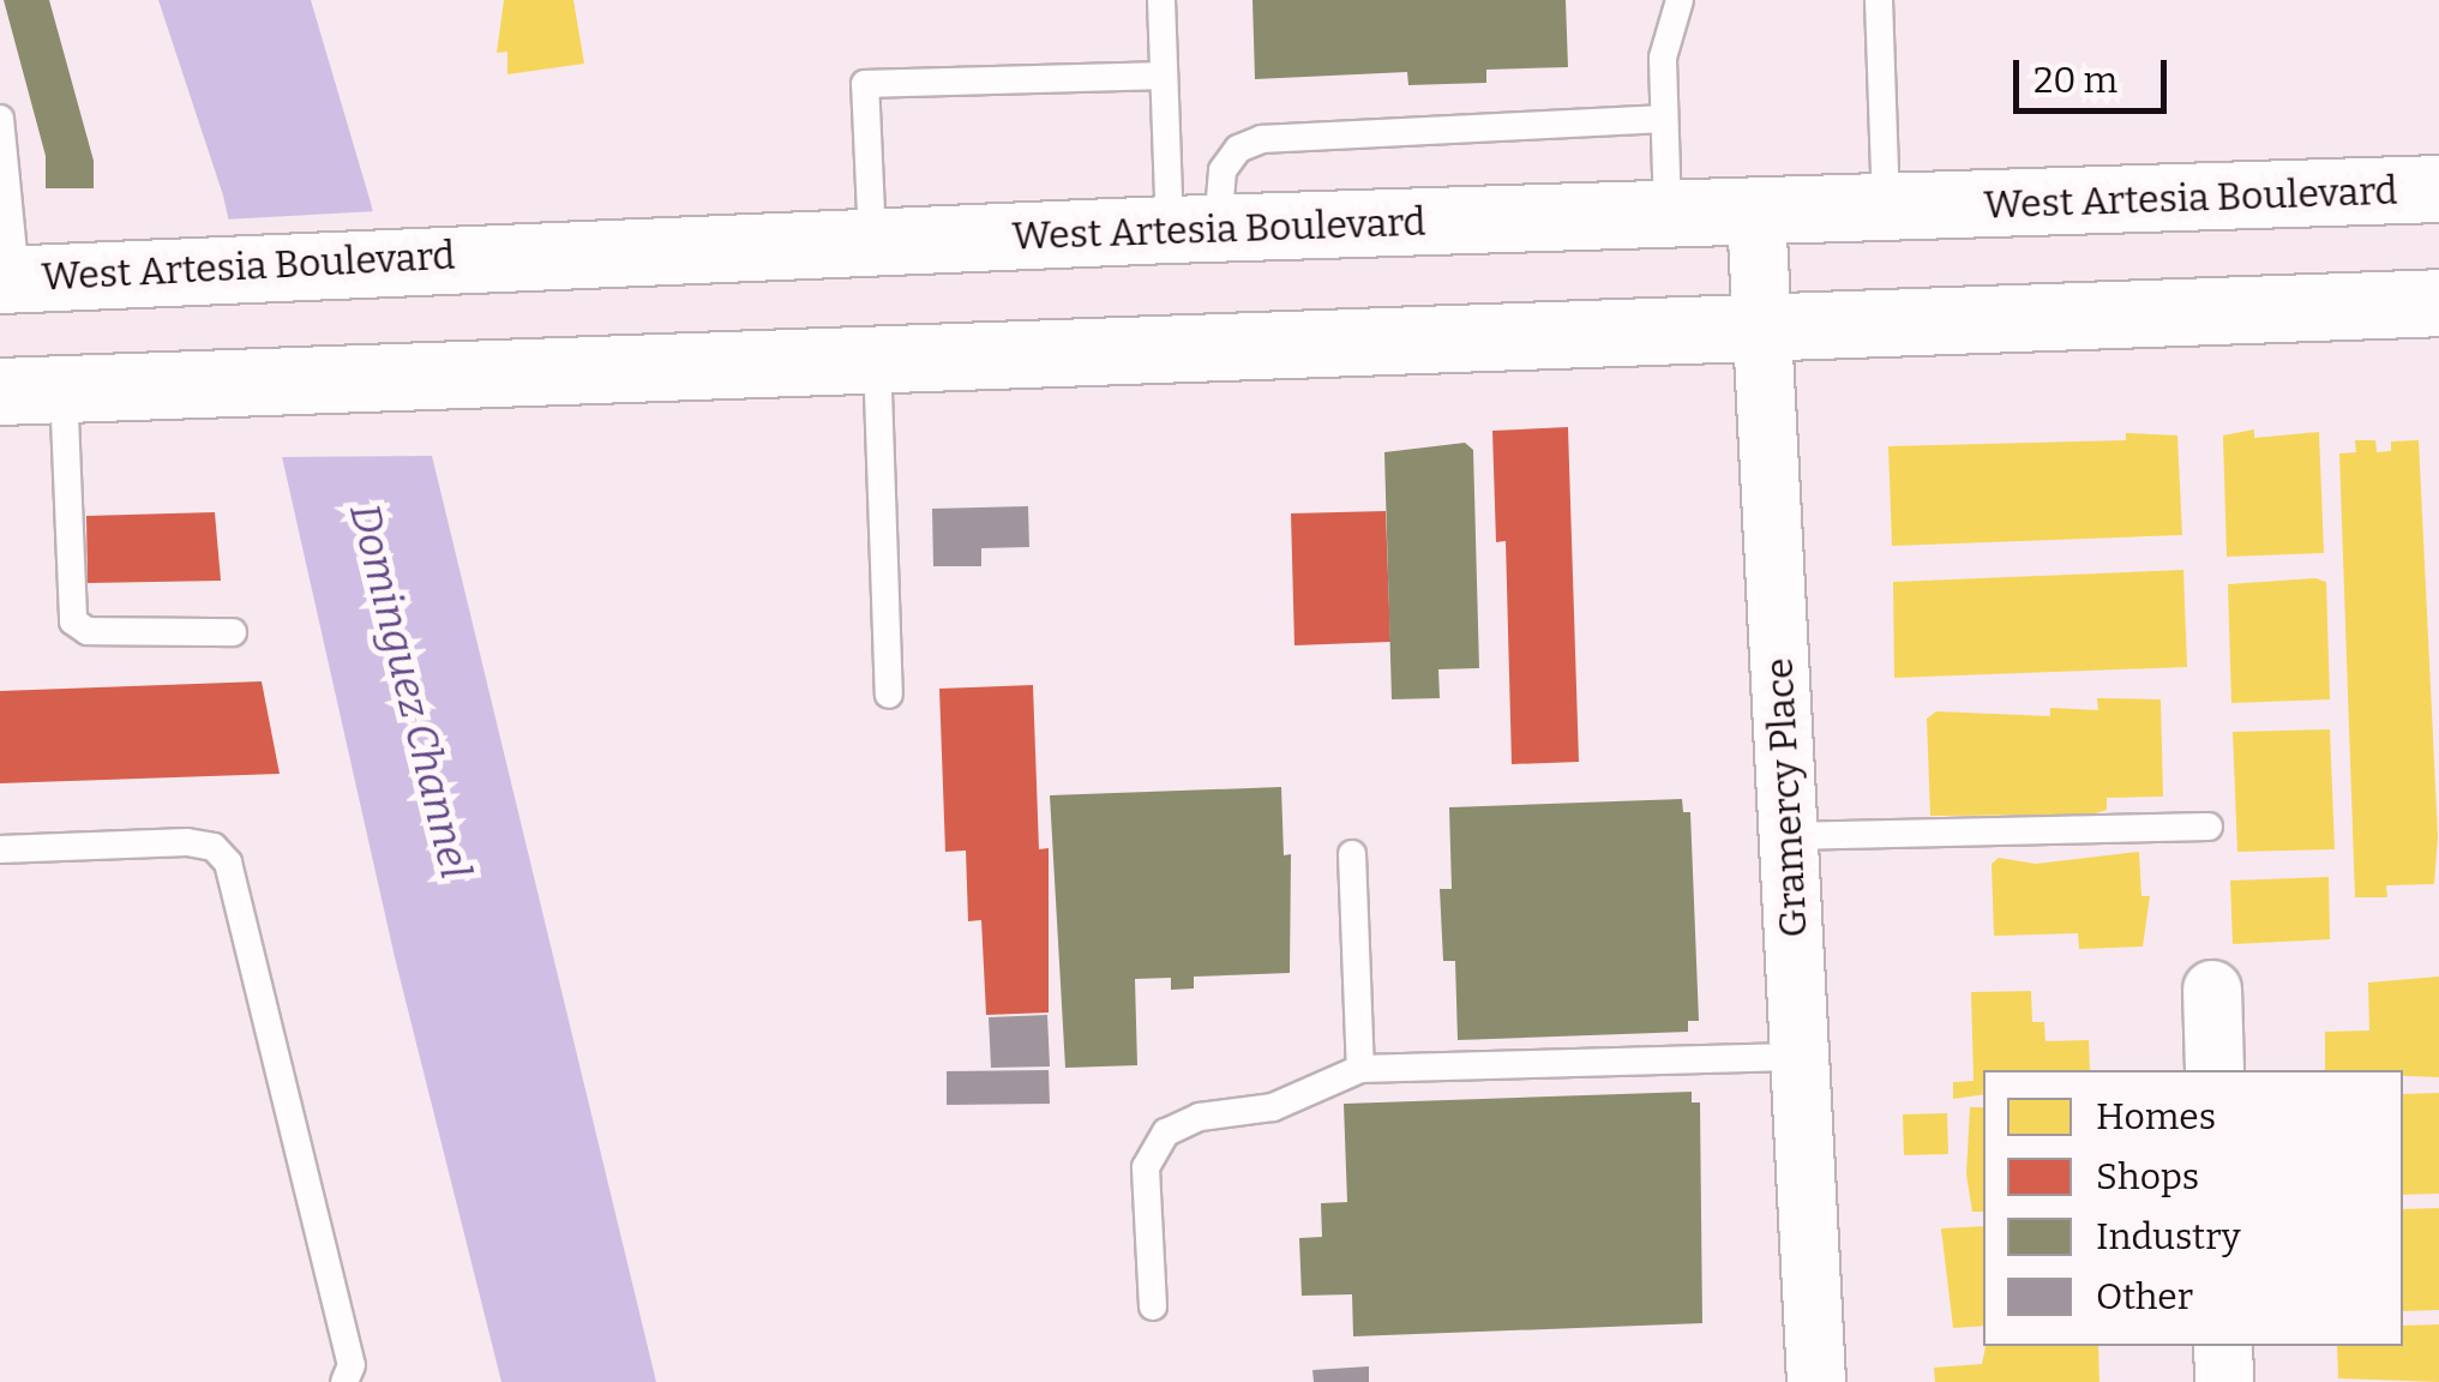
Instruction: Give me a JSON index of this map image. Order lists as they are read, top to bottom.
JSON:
{
  "streets": {
    "main road": ["West Artesia Boulevard"],
    "street": ["Gramercy Place"]
  },
  "crossings": [
    ["West Artesia Boulevard", "Gramercy Place"]
  ],
  "water": ["Dominguez Channel"],
  "legend": [
    "Homes",
    "Shops",
    "Industry",
    "Other"
  ],
  "scale_bar": "20 m"
}
